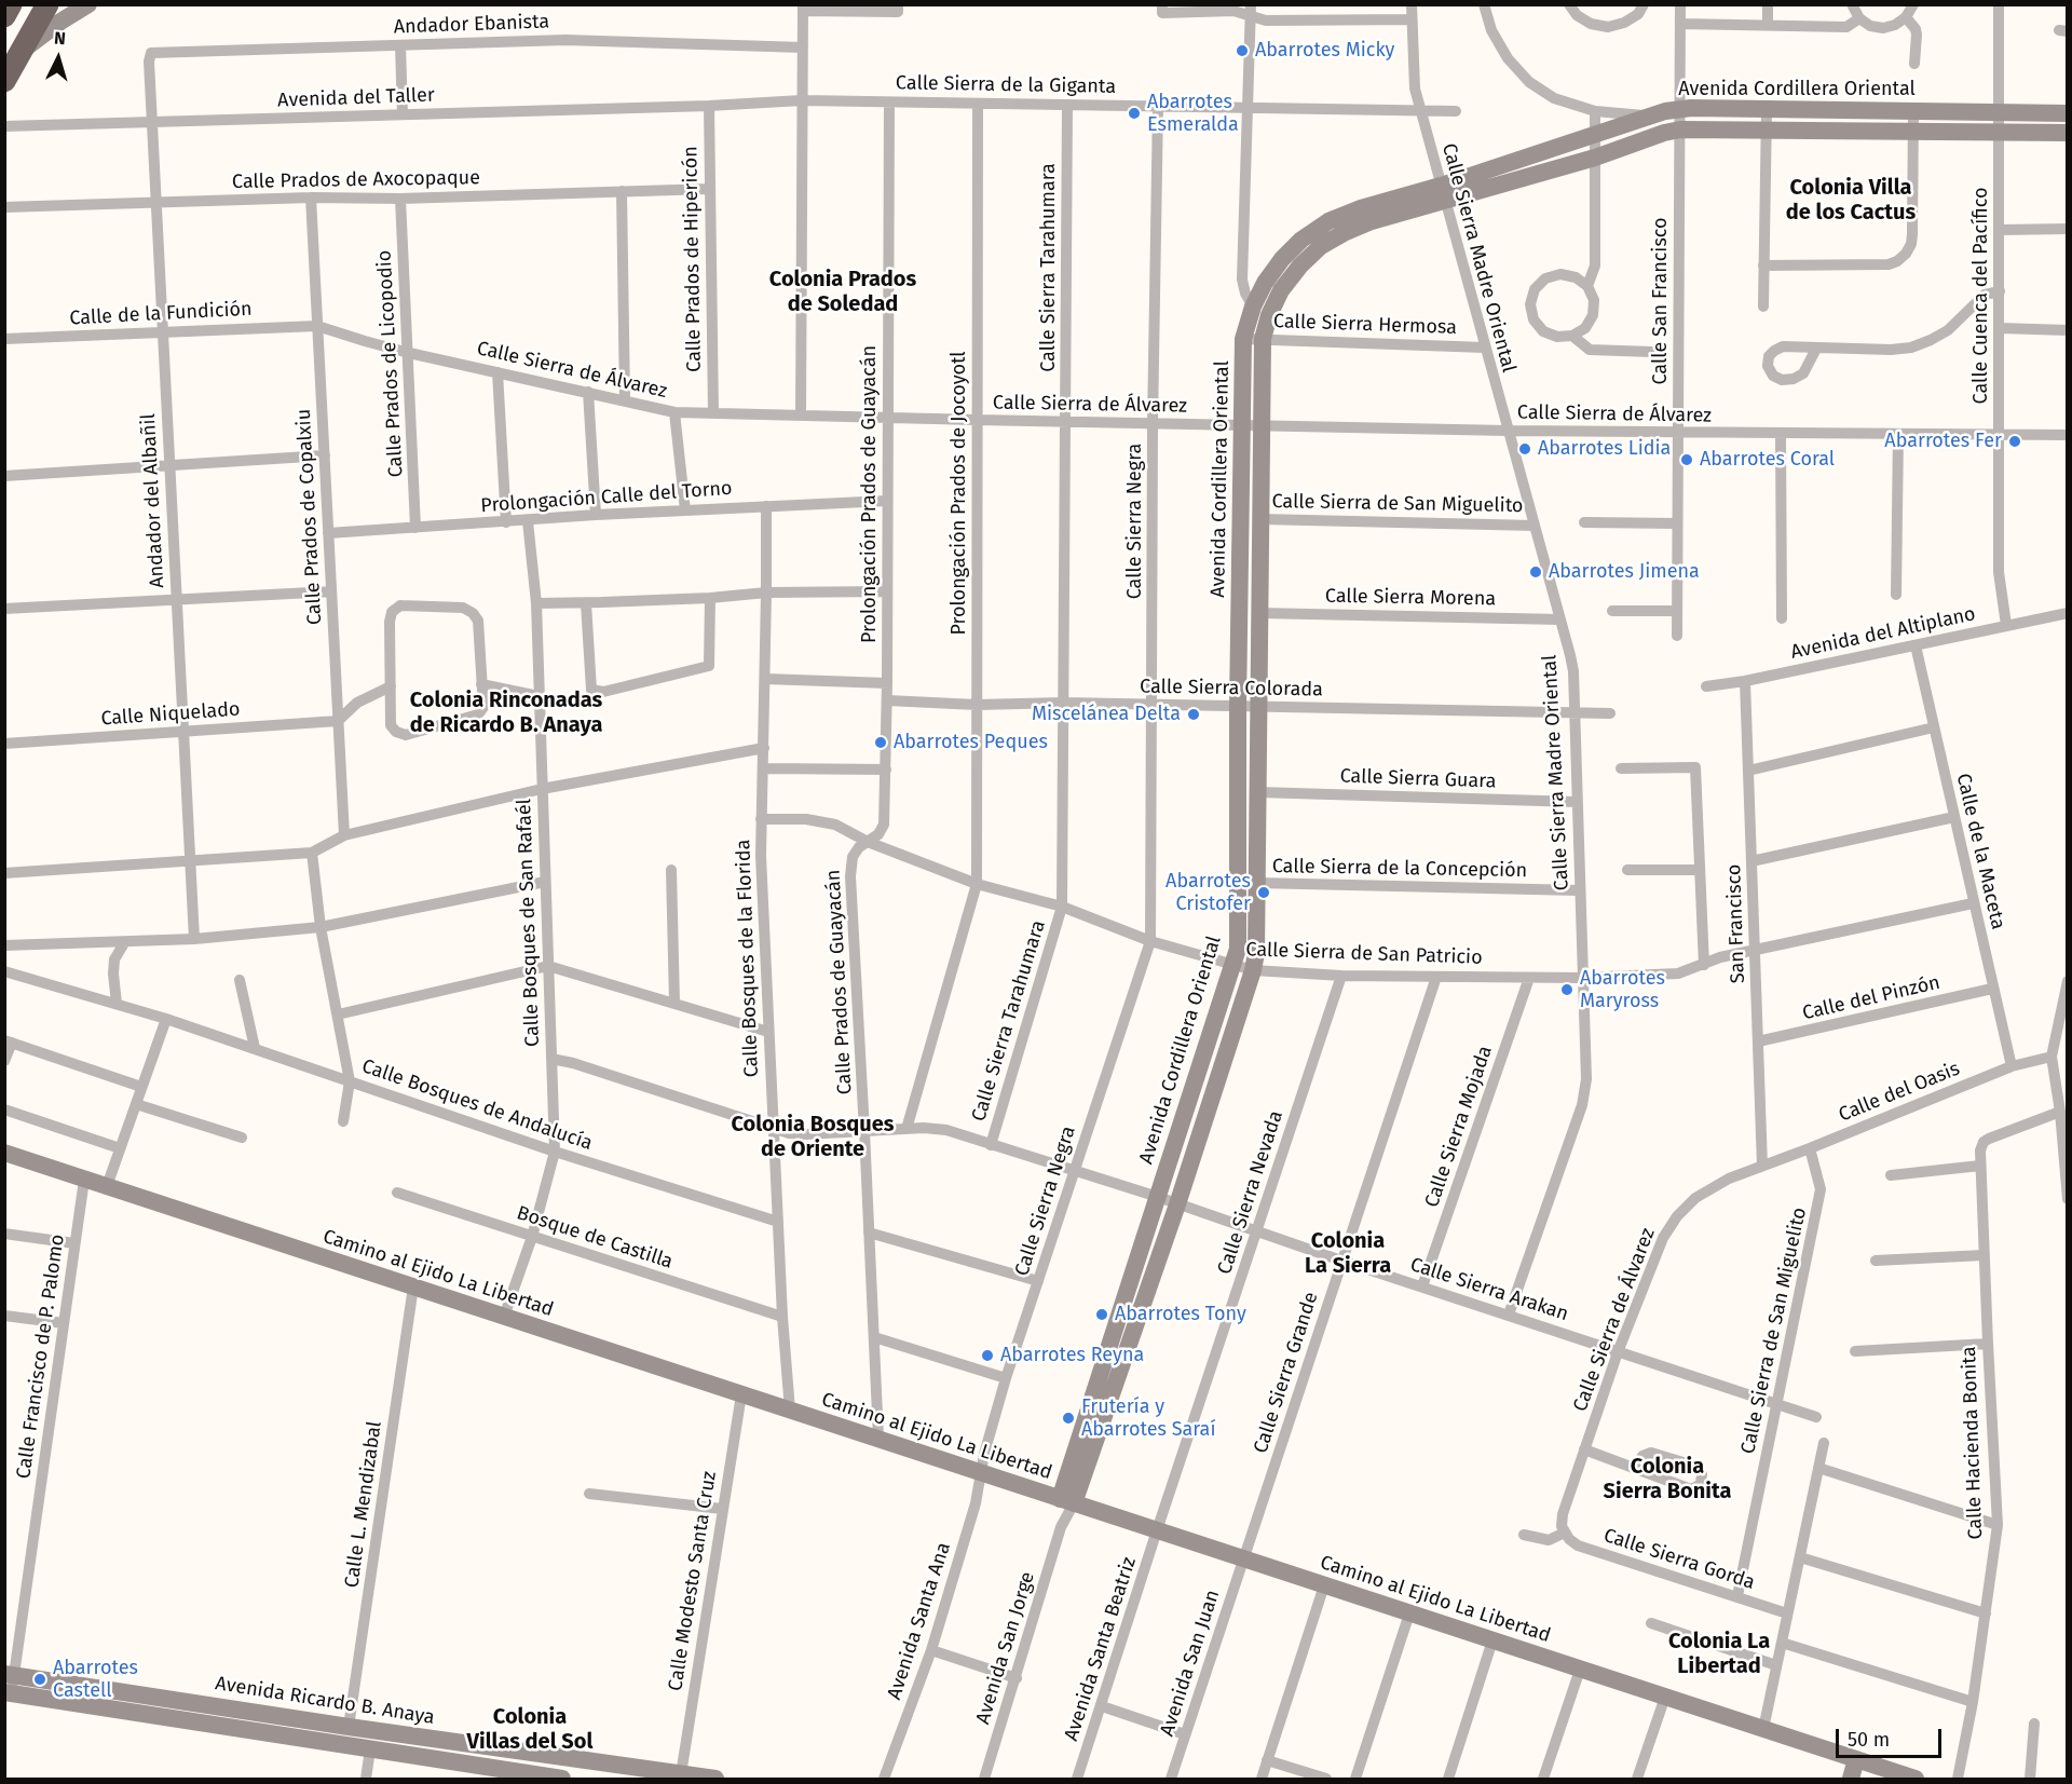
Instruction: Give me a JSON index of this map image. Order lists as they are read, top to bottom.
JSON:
{
  "streets": {
    "street": [
      "Andador Ebanista",
      "Calle Sierra de la Giganta",
      "Avenida Cordillera Oriental",
      "Avenida del Taller",
      "Calle Prados de Axocopaque",
      "Calle Sierra Madre Oriental",
      "Calle Prados de Hipericón",
      "Calle Sierra Tarahumara",
      "Calle Cuenca del Pacífico",
      "Calle San Francisco",
      "Calle de la Fundición",
      "Calle Sierra Hermosa",
      "Calle Prados de Licopodio",
      "Calle Sierra de Álvarez",
      "Prolongación Prados de Jocoyotl",
      "Prolongación Prados de Guayacán",
      "Prolongación Calle del Torno",
      "Andador del Albañil",
      "Calle Sierra de San Miguelito",
      "Calle Prados de Copalxiu",
      "Calle Sierra Negra",
      "Calle Sierra Morena",
      "Avenida del Altiplano",
      "Calle Sierra Colorada",
      "Calle Niquelado",
      "Calle Sierra Guara",
      "Calle de la Maceta",
      "Calle Sierra de la Concepción",
      "Calle Bosques de San Rafaél",
      "San Francisco",
      "Calle Sierra de San Patricio",
      "Calle Bosques de la Florida",
      "Calle Prados de Guayacán",
      "Calle del Pinzón",
      "Calle del Oasis",
      "Calle Bosques de Andalucía",
      "Calle Sierra Mojada",
      "Calle Sierra Nevada",
      "Bosque de Castilla",
      "Camino al Ejido La Libertad",
      "Calle Sierra Arakan",
      "Calle Francisco de P. Palomo",
      "Calle Sierra Grande",
      "Calle Hacienda Bonita",
      "Calle L. Mendizabal",
      "Calle Sierra Gorda",
      "Calle Modesto Santa Cruz",
      "Avenida Santa Ana",
      "Avenida San Jorge",
      "Avenida Santa Beatriz",
      "Avenida San Juan",
      "Avenida Ricardo B. Anaya"
    ]
  },
  "crossings": [
    ["Andador Ebanista", "Andador del Albañil"],
    ["Calle Sierra de la Giganta", "Avenida del Taller"],
    ["Calle Sierra de la Giganta", "Calle Sierra Madre Oriental"],
    ["Calle Sierra de la Giganta", "Calle Prados de Hipericón"],
    ["Calle Sierra de la Giganta", "Calle Sierra Tarahumara"],
    ["Calle Sierra de la Giganta", "Prolongación Prados de Jocoyotl"],
    ["Calle Sierra de la Giganta", "Prolongación Prados de Guayacán"],
    ["Calle Sierra de la Giganta", "Calle Sierra Negra"],
    ["Avenida Cordillera Oriental", "Calle Sierra Madre Oriental"],
    ["Avenida Cordillera Oriental", "Calle Cuenca del Pacífico"],
    ["Avenida Cordillera Oriental", "Calle San Francisco"],
    ["Avenida Cordillera Oriental", "Calle Sierra Hermosa"],
    ["Avenida Cordillera Oriental", "Calle Sierra de Álvarez"],
    ["Avenida Cordillera Oriental", "Calle Sierra de San Miguelito"],
    ["Avenida Cordillera Oriental", "Calle Sierra Morena"],
    ["Avenida Cordillera Oriental", "Calle Sierra Colorada"],
    ["Avenida Cordillera Oriental", "Calle Sierra Guara"],
    ["Avenida Cordillera Oriental", "Calle Sierra de la Concepción"],
    ["Avenida Cordillera Oriental", "Calle Sierra de San Patricio"],
    ["Avenida Cordillera Oriental", "Camino al Ejido La Libertad"],
    ["Avenida Cordillera Oriental", "Calle Sierra Arakan"],
    ["Avenida Cordillera Oriental", "Avenida San Jorge"],
    ["Avenida del Taller", "Calle Prados de Hipericón"],
    ["Avenida del Taller", "Andador del Albañil"],
    ["Calle Prados de Axocopaque", "Calle Prados de Hipericón"],
    ["Calle Prados de Axocopaque", "Calle Prados de Licopodio"],
    ["Calle Prados de Axocopaque", "Andador del Albañil"],
    ["Calle Prados de Axocopaque", "Calle Prados de Copalxiu"],
    ["Calle Sierra Madre Oriental", "Calle Sierra Hermosa"],
    ["Calle Sierra Madre Oriental", "Calle Sierra de Álvarez"],
    ["Calle Sierra Madre Oriental", "Calle Sierra de San Miguelito"],
    ["Calle Sierra Madre Oriental", "Calle Sierra Morena"],
    ["Calle Sierra Madre Oriental", "Calle Sierra Colorada"],
    ["Calle Sierra Madre Oriental", "Calle Sierra Guara"],
    ["Calle Sierra Madre Oriental", "Calle Sierra de la Concepción"],
    ["Calle Sierra Madre Oriental", "Calle Sierra de San Patricio"],
    ["Calle Sierra Madre Oriental", "Calle Sierra Arakan"],
    ["Calle Prados de Hipericón", "Calle Sierra de Álvarez"],
    ["Calle Sierra Tarahumara", "Calle Sierra de Álvarez"],
    ["Calle Sierra Tarahumara", "Calle Sierra Colorada"],
    ["Calle Sierra Tarahumara", "Calle Sierra de San Patricio"],
    ["Calle Sierra Tarahumara", "Calle Sierra Arakan"],
    ["Calle Cuenca del Pacífico", "Calle Sierra de Álvarez"],
    ["Calle Cuenca del Pacífico", "Avenida del Altiplano"],
    ["Calle San Francisco", "Calle Sierra de Álvarez"],
    ["Calle de la Fundición", "Calle Sierra de Álvarez"],
    ["Calle de la Fundición", "Andador del Albañil"],
    ["Calle de la Fundición", "Calle Prados de Copalxiu"],
    ["Calle Prados de Licopodio", "Calle Sierra de Álvarez"],
    ["Calle Prados de Licopodio", "Prolongación Calle del Torno"],
    ["Calle Sierra de Álvarez", "Prolongación Prados de Jocoyotl"],
    ["Calle Sierra de Álvarez", "Prolongación Prados de Guayacán"],
    ["Calle Sierra de Álvarez", "Calle Prados de Copalxiu"],
    ["Calle Sierra de Álvarez", "Calle Sierra Negra"],
    ["Calle Sierra de Álvarez", "San Francisco"],
    ["Calle Sierra de Álvarez", "Calle del Oasis"],
    ["Calle Sierra de Álvarez", "Calle Sierra Arakan"],
    ["Calle Sierra de Álvarez", "Calle Sierra Gorda"],
    ["Prolongación Prados de Jocoyotl", "Calle Sierra Colorada"],
    ["Prolongación Prados de Jocoyotl", "Calle Sierra de San Patricio"],
    ["Prolongación Prados de Jocoyotl", "Calle Sierra Arakan"],
    ["Prolongación Prados de Guayacán", "Prolongación Calle del Torno"],
    ["Prolongación Prados de Guayacán", "Calle Sierra Colorada"],
    ["Prolongación Prados de Guayacán", "Calle Sierra de San Patricio"],
    ["Prolongación Prados de Guayacán", "Calle Prados de Guayacán"],
    ["Prolongación Calle del Torno", "Calle Prados de Copalxiu"],
    ["Prolongación Calle del Torno", "Calle Bosques de San Rafaél"],
    ["Prolongación Calle del Torno", "Calle Bosques de la Florida"],
    ["Andador del Albañil", "Calle Niquelado"],
    ["Calle Sierra de San Miguelito", "Calle del Oasis"],
    ["Calle Sierra de San Miguelito", "Calle Sierra Arakan"],
    ["Calle Sierra de San Miguelito", "Calle Sierra Gorda"],
    ["Calle Prados de Copalxiu", "Calle Niquelado"],
    ["Calle Sierra Negra", "Calle Sierra Colorada"],
    ["Calle Sierra Negra", "Calle Sierra de San Patricio"],
    ["Calle Sierra Negra", "Camino al Ejido La Libertad"],
    ["Calle Sierra Negra", "Calle Sierra Arakan"],
    ["Calle Sierra Negra", "Avenida Santa Ana"],
    ["Avenida del Altiplano", "Calle de la Maceta"],
    ["Avenida del Altiplano", "San Francisco"],
    ["Calle de la Maceta", "Calle Sierra de San Patricio"],
    ["Calle de la Maceta", "Calle del Pinzón"],
    ["Calle de la Maceta", "Calle del Oasis"],
    ["Calle Bosques de San Rafaél", "Calle Bosques de Andalucía"],
    ["Calle Bosques de San Rafaél", "Bosque de Castilla"],
    ["Calle Bosques de San Rafaél", "Camino al Ejido La Libertad"],
    ["Calle Bosques de San Rafaél", "Calle Sierra Arakan"],
    ["San Francisco", "Calle Sierra de San Patricio"],
    ["San Francisco", "Calle del Pinzón"],
    ["San Francisco", "Calle del Oasis"],
    ["Calle Sierra de San Patricio", "Calle Bosques de la Florida"],
    ["Calle Sierra de San Patricio", "Calle Prados de Guayacán"],
    ["Calle Sierra de San Patricio", "Calle Sierra Mojada"],
    ["Calle Sierra de San Patricio", "Calle Sierra Nevada"],
    ["Calle Sierra de San Patricio", "Calle Sierra Grande"],
    ["Calle Bosques de la Florida", "Calle Bosques de Andalucía"],
    ["Calle Bosques de la Florida", "Bosque de Castilla"],
    ["Calle Bosques de la Florida", "Camino al Ejido La Libertad"],
    ["Calle Bosques de la Florida", "Calle Sierra Arakan"],
    ["Calle Prados de Guayacán", "Camino al Ejido La Libertad"],
    ["Calle Prados de Guayacán", "Calle Sierra Arakan"],
    ["Calle Sierra Mojada", "Calle Sierra Arakan"],
    ["Calle Sierra Nevada", "Camino al Ejido La Libertad"],
    ["Calle Sierra Nevada", "Calle Sierra Arakan"],
    ["Calle Sierra Nevada", "Avenida Santa Beatriz"],
    ["Camino al Ejido La Libertad", "Calle Francisco de P. Palomo"],
    ["Camino al Ejido La Libertad", "Calle Sierra Grande"],
    ["Camino al Ejido La Libertad", "Calle L. Mendizabal"],
    ["Camino al Ejido La Libertad", "Calle Modesto Santa Cruz"],
    ["Camino al Ejido La Libertad", "Avenida Santa Ana"],
    ["Camino al Ejido La Libertad", "Avenida San Jorge"],
    ["Camino al Ejido La Libertad", "Avenida Santa Beatriz"],
    ["Camino al Ejido La Libertad", "Avenida San Juan"],
    ["Calle Sierra Arakan", "Calle Sierra Grande"],
    ["Calle Francisco de P. Palomo", "Avenida Ricardo B. Anaya"],
    ["Calle Sierra Grande", "Avenida San Juan"],
    ["Calle L. Mendizabal", "Avenida Ricardo B. Anaya"],
    ["Calle Modesto Santa Cruz", "Avenida Ricardo B. Anaya"]
  ],
  "districts": [
    "Colonia Villa de los Cactus",
    "Colonia Prados de Soledad",
    "Colonia Rinconadas de Ricardo B. Anaya",
    "Colonia Bosques de Oriente",
    "Colonia La Sierra",
    "Colonia Sierra Bonita",
    "Colonia La Libertad",
    "Colonia Villas del Sol"
  ],
  "places": [
    "Abarrotes Micky",
    "Abarrotes Esmeralda",
    "Abarrotes Fer",
    "Abarrotes Lidia",
    "Abarrotes Coral",
    "Abarrotes Jimena",
    "Miscelánea Delta",
    "Abarrotes Peques",
    "Abarrotes Cristofer",
    "Abarrotes Maryross",
    "Abarrotes Tony",
    "Abarrotes Reyna",
    "Frutería y Abarrotes Saraí",
    "Abarrotes Castell"
  ],
  "scale_bar": "50 m",
  "north": "top"
}
